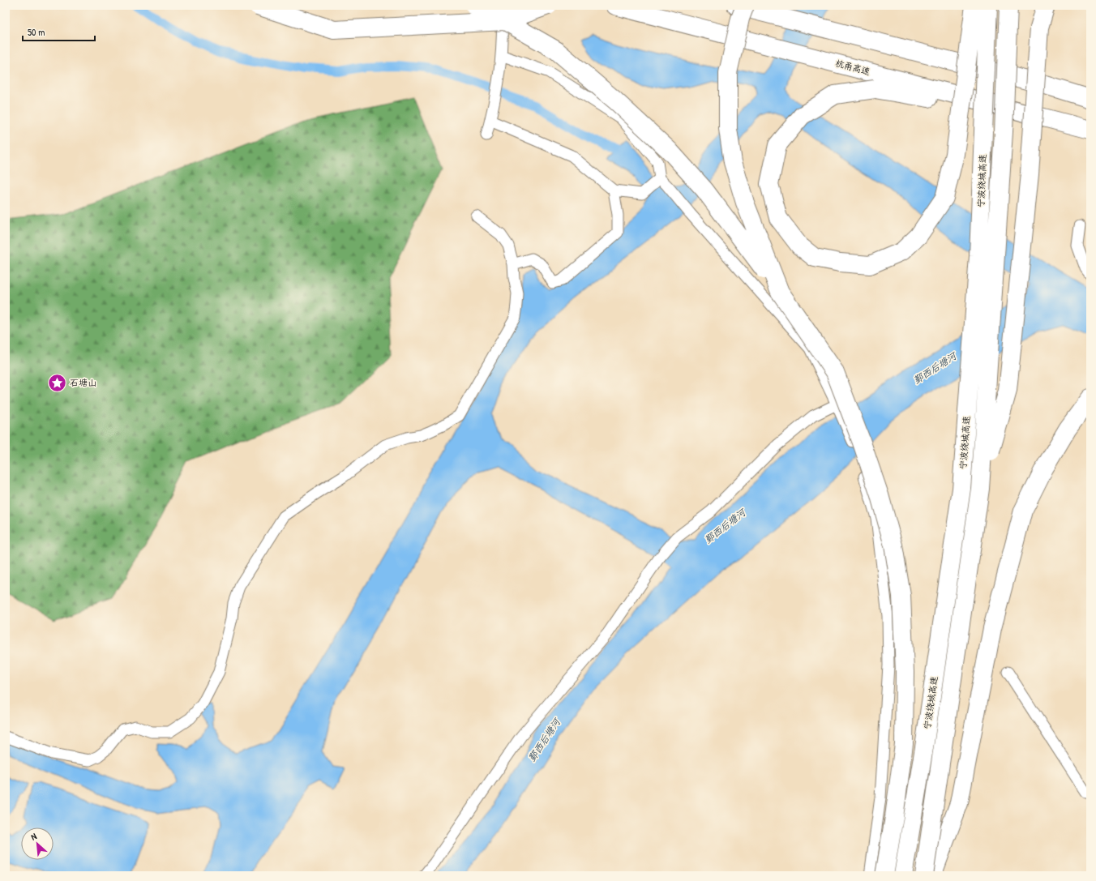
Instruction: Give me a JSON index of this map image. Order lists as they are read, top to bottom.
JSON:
{
  "streets": {
    "highway": ["杭甬高速", "宁波绕城高速"]
  },
  "water": ["鄞西后塘河"],
  "places": {
    "place": ["石塘山"]
  },
  "scale_bar": "50 m",
  "north": "top left"
}
